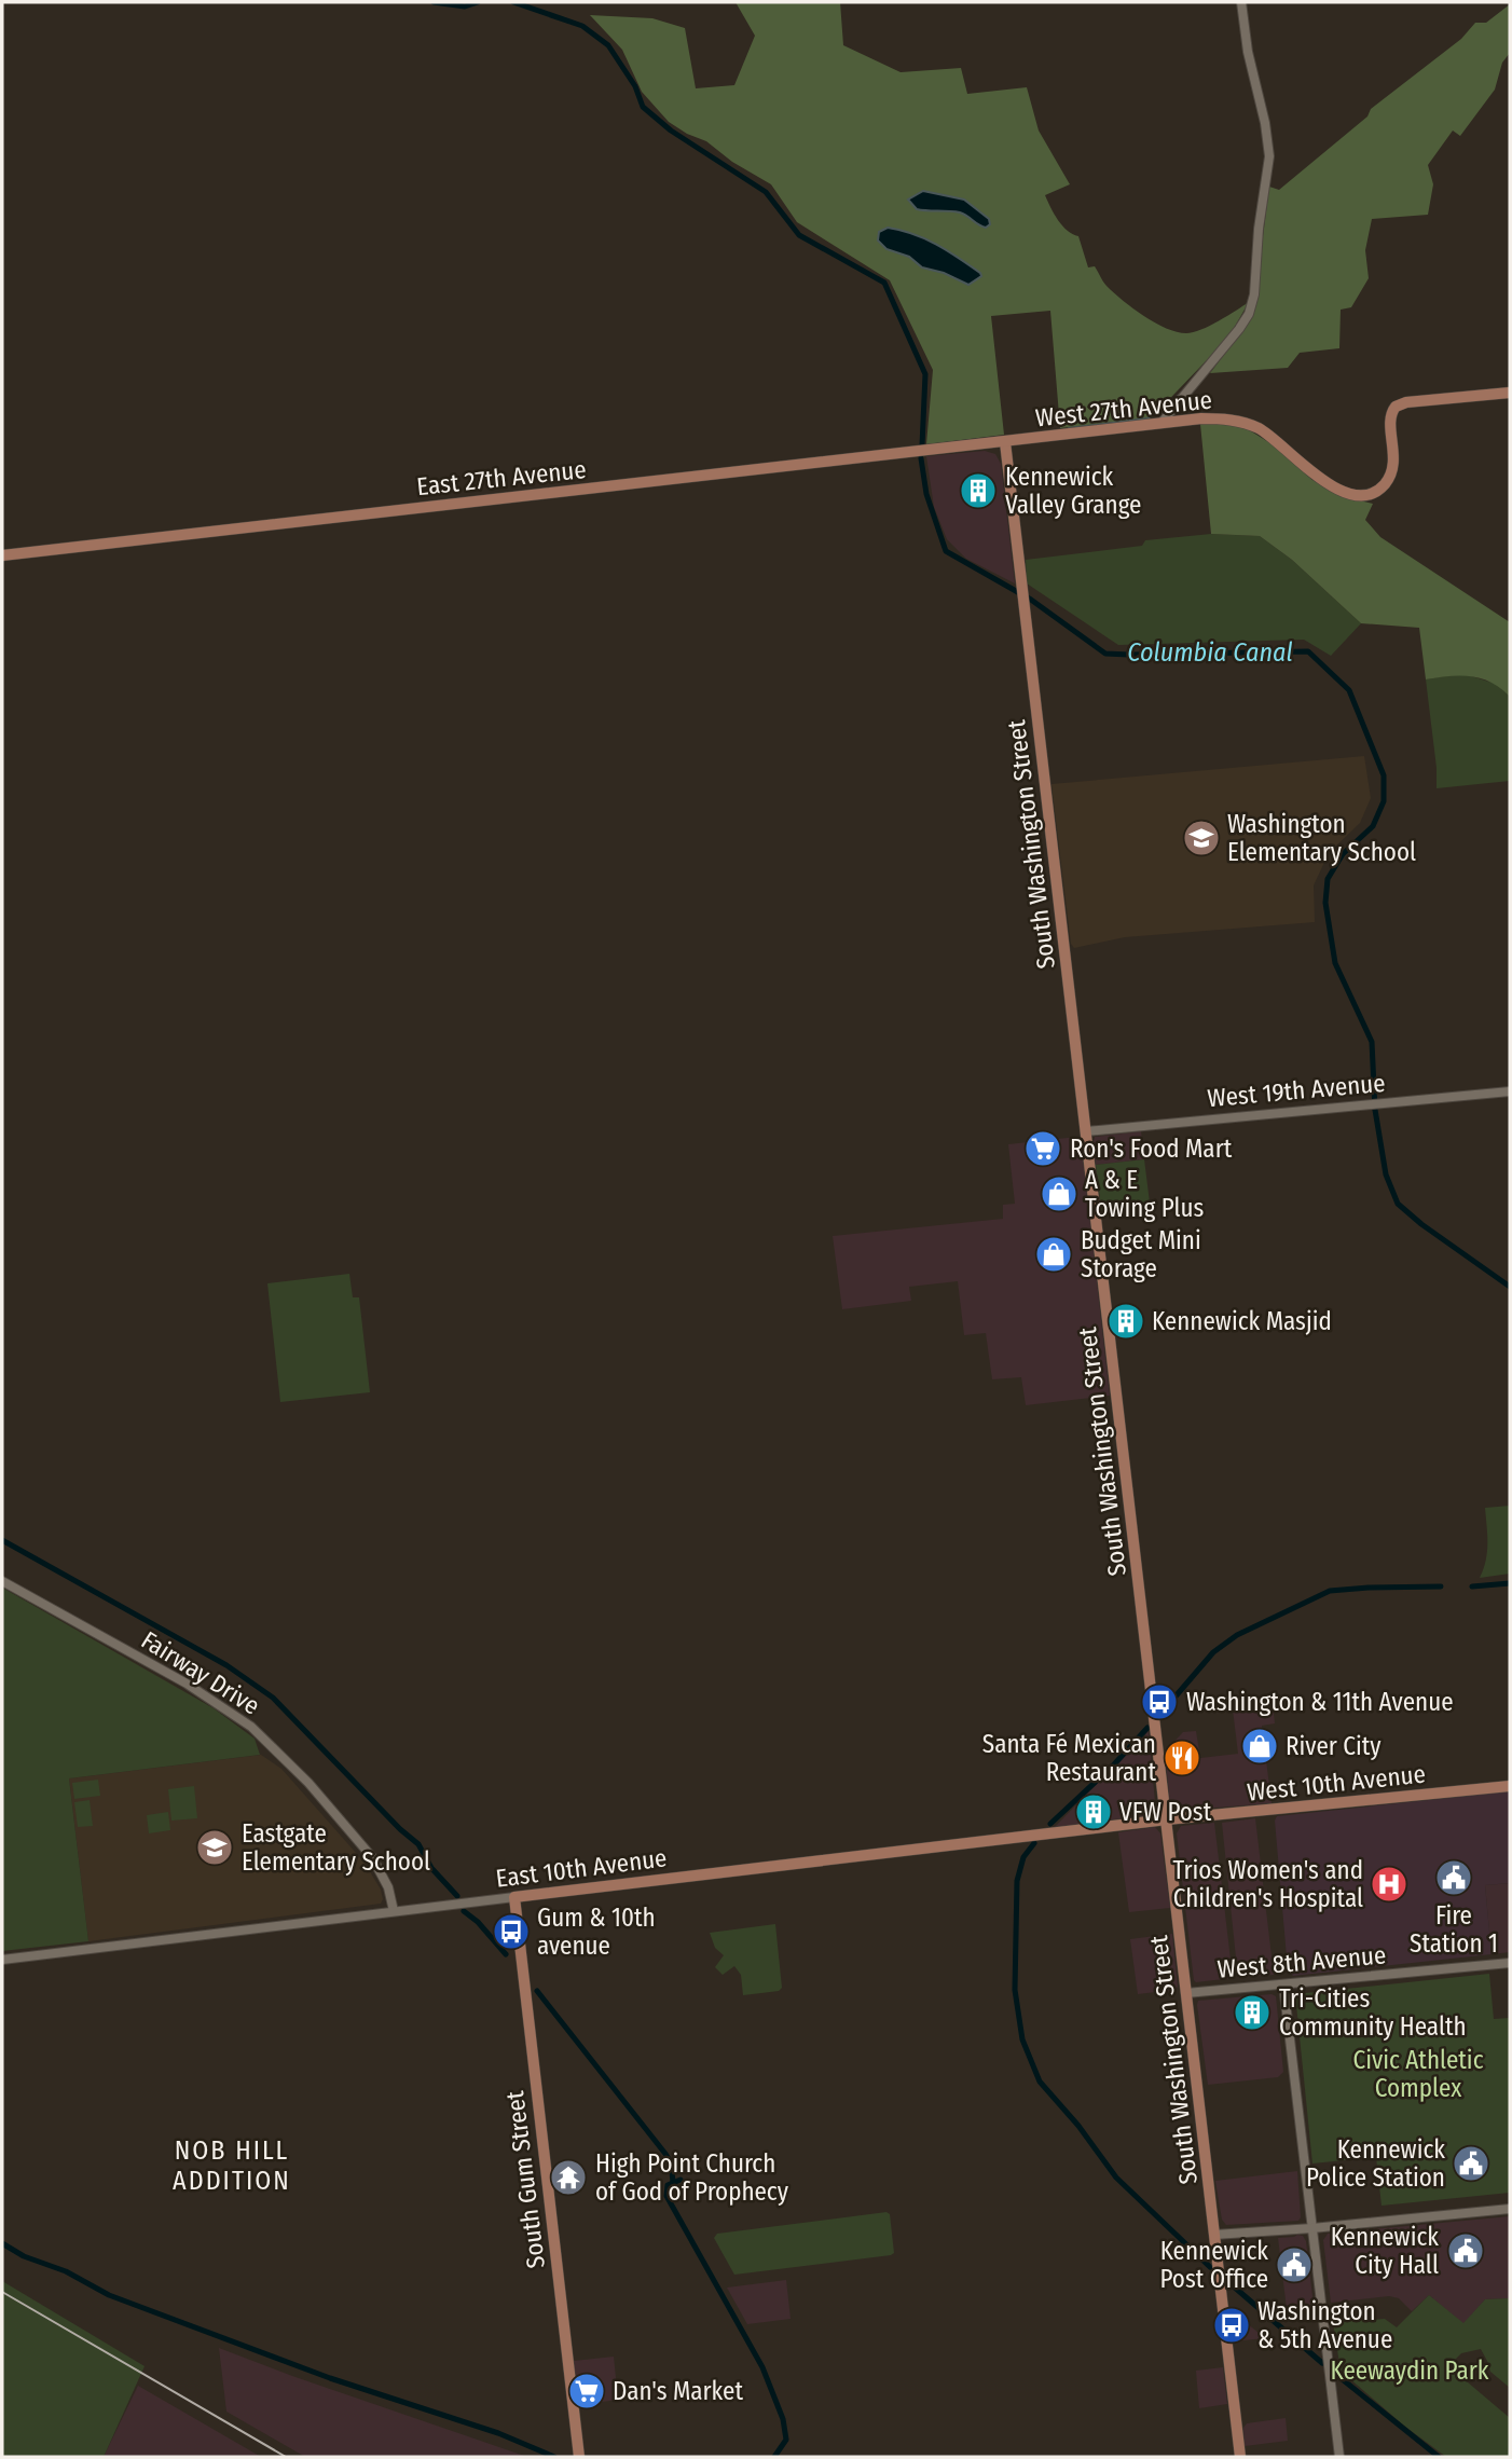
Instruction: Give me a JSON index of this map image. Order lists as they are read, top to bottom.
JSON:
{
  "streets": {
    "main road": [
      "West 27th Avenue",
      "East 27th Avenue",
      "South Washington Street",
      "West 10th Avenue",
      "East 10th Avenue",
      "South Gum Street"
    ],
    "street": ["West 19th Avenue", "Fairway Drive", "West 8th Avenue"]
  },
  "crossings": [
    ["West 27th Avenue", "East 27th Avenue"],
    ["West 27th Avenue", "South Washington Street"],
    ["East 27th Avenue", "South Washington Street"],
    ["South Washington Street", "West 19th Avenue"],
    ["South Washington Street", "West 10th Avenue"],
    ["South Washington Street", "East 10th Avenue"],
    ["South Washington Street", "West 8th Avenue"],
    ["Fairway Drive", "East 10th Avenue"],
    ["West 10th Avenue", "East 10th Avenue"],
    ["East 10th Avenue", "South Gum Street"]
  ],
  "districts": ["NOB HILL ADDITION"],
  "water": ["Columbia Canal"],
  "parks": ["Civic Athletic Complex", "Keewaydin Park"],
  "places": {
    "building": [
      "Kennewick Valley Grange",
      "Kennewick Masjid",
      "VFW Post",
      "Tri-Cities Community Health"
    ],
    "school or university": ["Washington Elementary School", "Eastgate Elementary School"],
    "supermarket": ["Ron's Food Mart", "Dan's Market"],
    "shop": ["A & E Towing Plus", "Budget Mini Storage", "River City"],
    "bus stop": ["Washington & 11th Avenue", "Gum & 10th avenue", "Washington & 5th Avenue"],
    "restaurant": ["Santa Fé Mexican Restaurant"],
    "public building": [
      "Fire Station 1",
      "Kennewick Police Station",
      "Kennewick City Hall",
      "Kennewick Post Office"
    ],
    "hospital": ["Trios Women's and Children's Hospital"],
    "temple": ["High Point Church of God of Prophecy"]
  }
}
